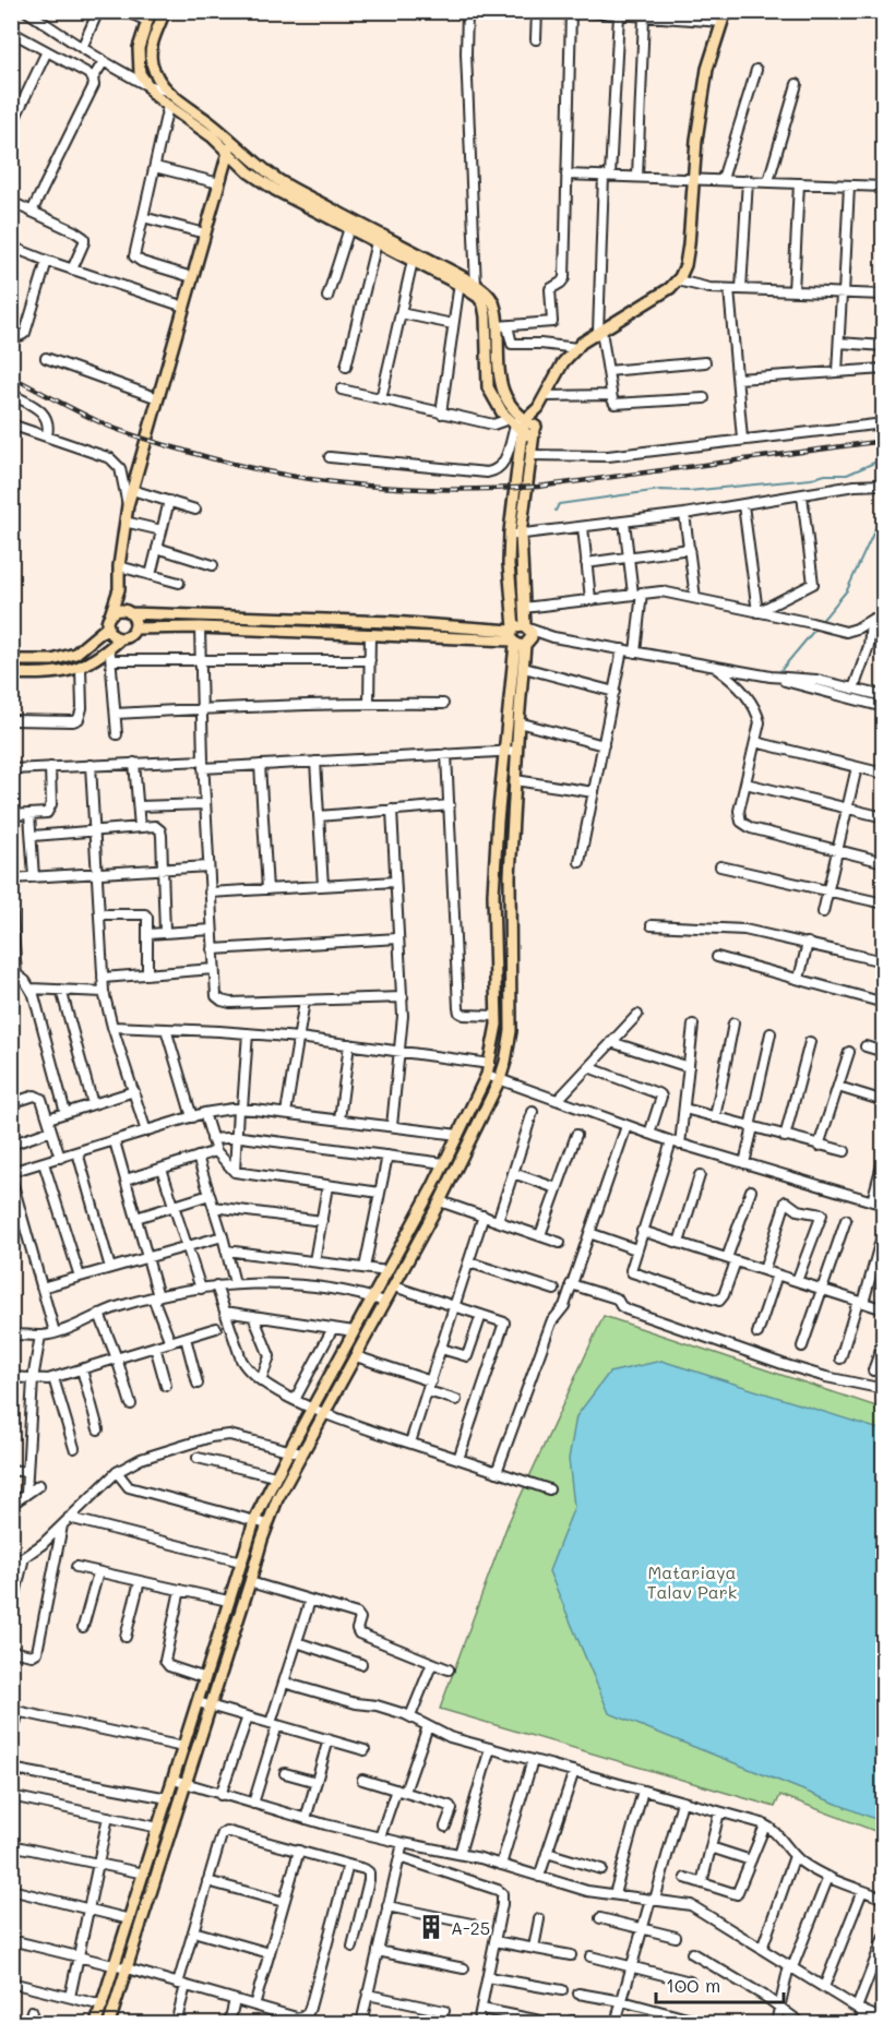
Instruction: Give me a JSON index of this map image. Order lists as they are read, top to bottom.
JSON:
{
  "parks": ["Matariaya Talav Park"],
  "places": {
    "building": ["A-25"]
  },
  "scale_bar": "100 m"
}
